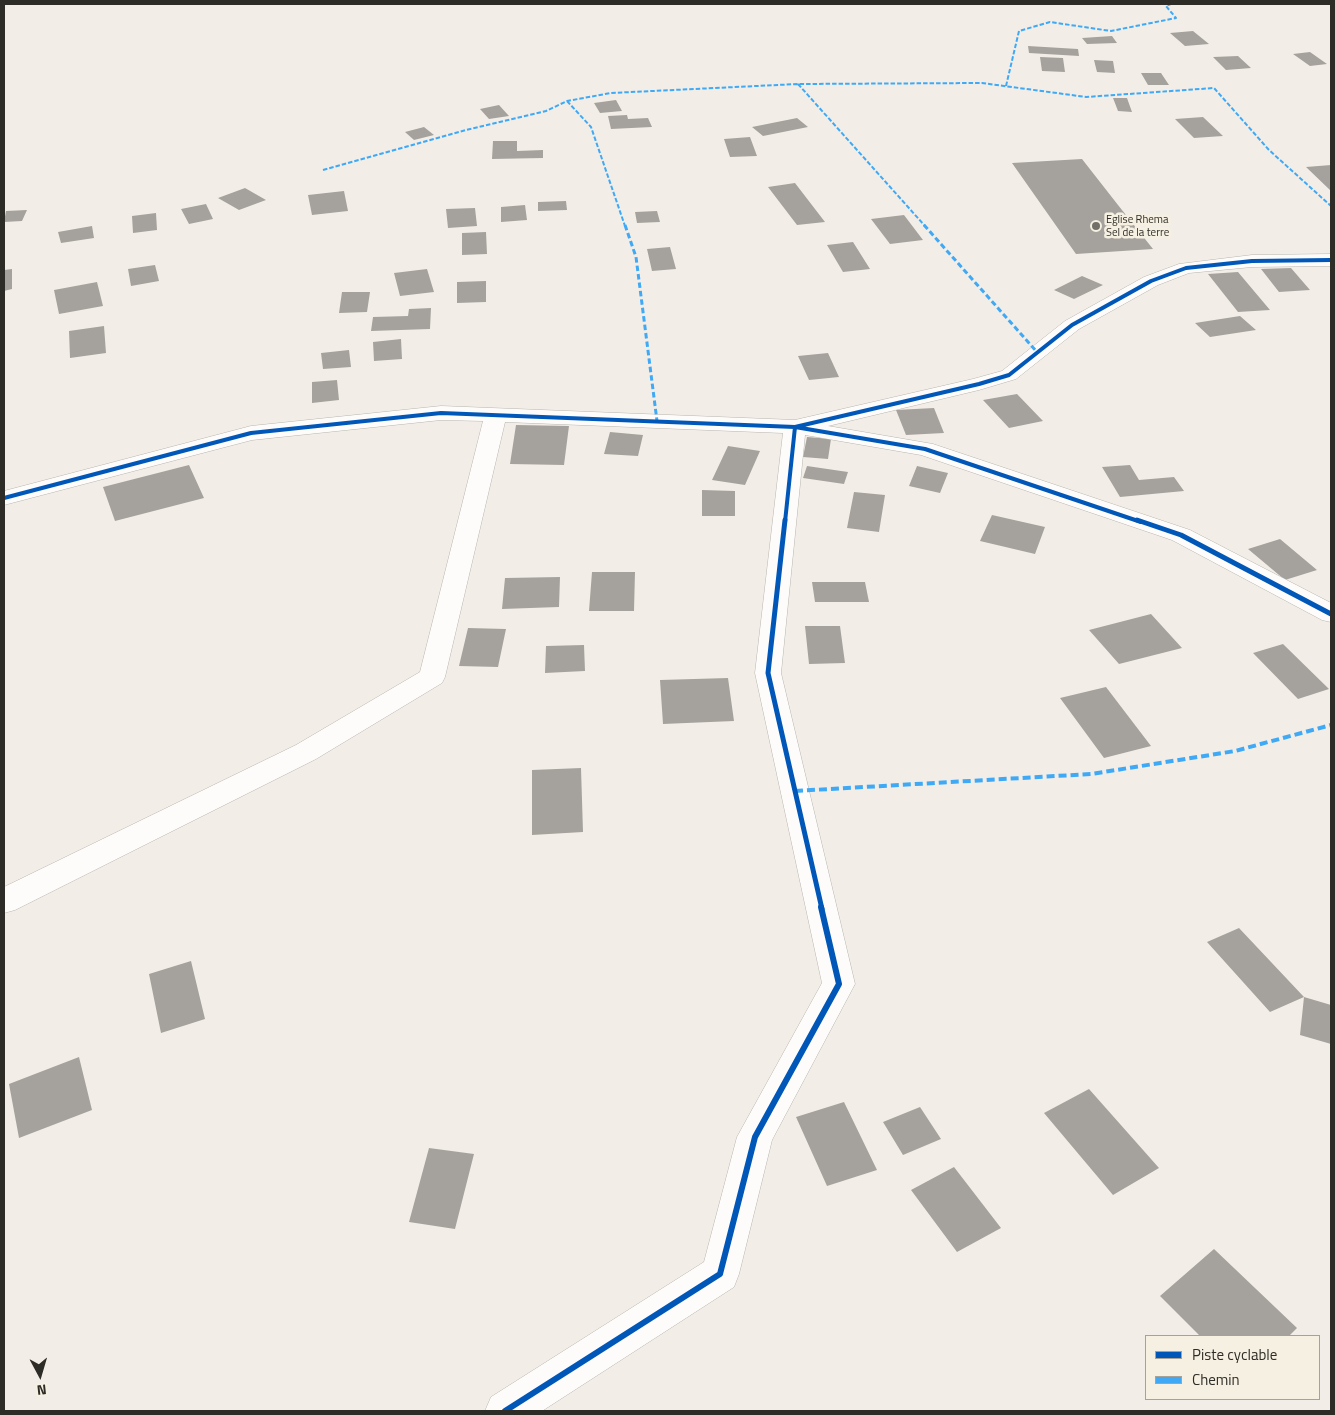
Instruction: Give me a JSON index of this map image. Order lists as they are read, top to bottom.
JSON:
{
  "places": ["Eglise Rhema Sel de la terre"],
  "legend": ["Piste cyclable", "Chemin"],
  "north": "bottom"
}
